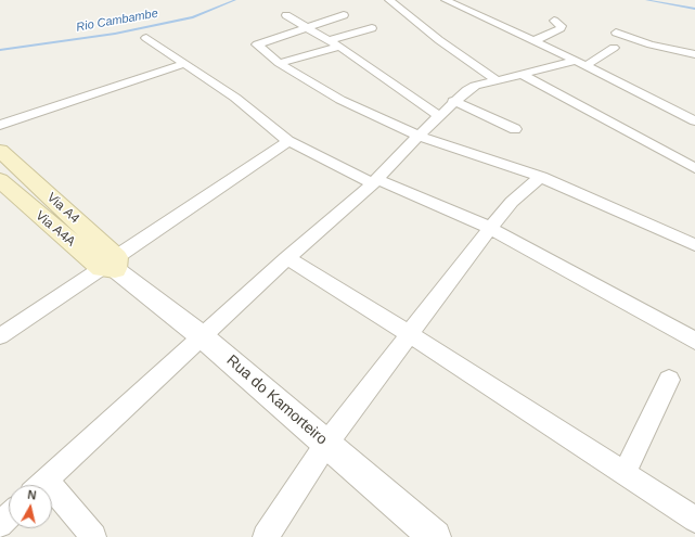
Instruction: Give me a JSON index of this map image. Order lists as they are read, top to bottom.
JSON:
{
  "streets": {
    "main road": ["Via A4", "Via A4A"],
    "street": ["Rua do Kamorteiro"]
  },
  "crossings": [
    ["Via A4", "Via A4A"],
    ["Via A4", "Rua do Kamorteiro"],
    ["Via A4A", "Rua do Kamorteiro"]
  ],
  "water": ["Rio Cambambe"],
  "north": "top"
}
